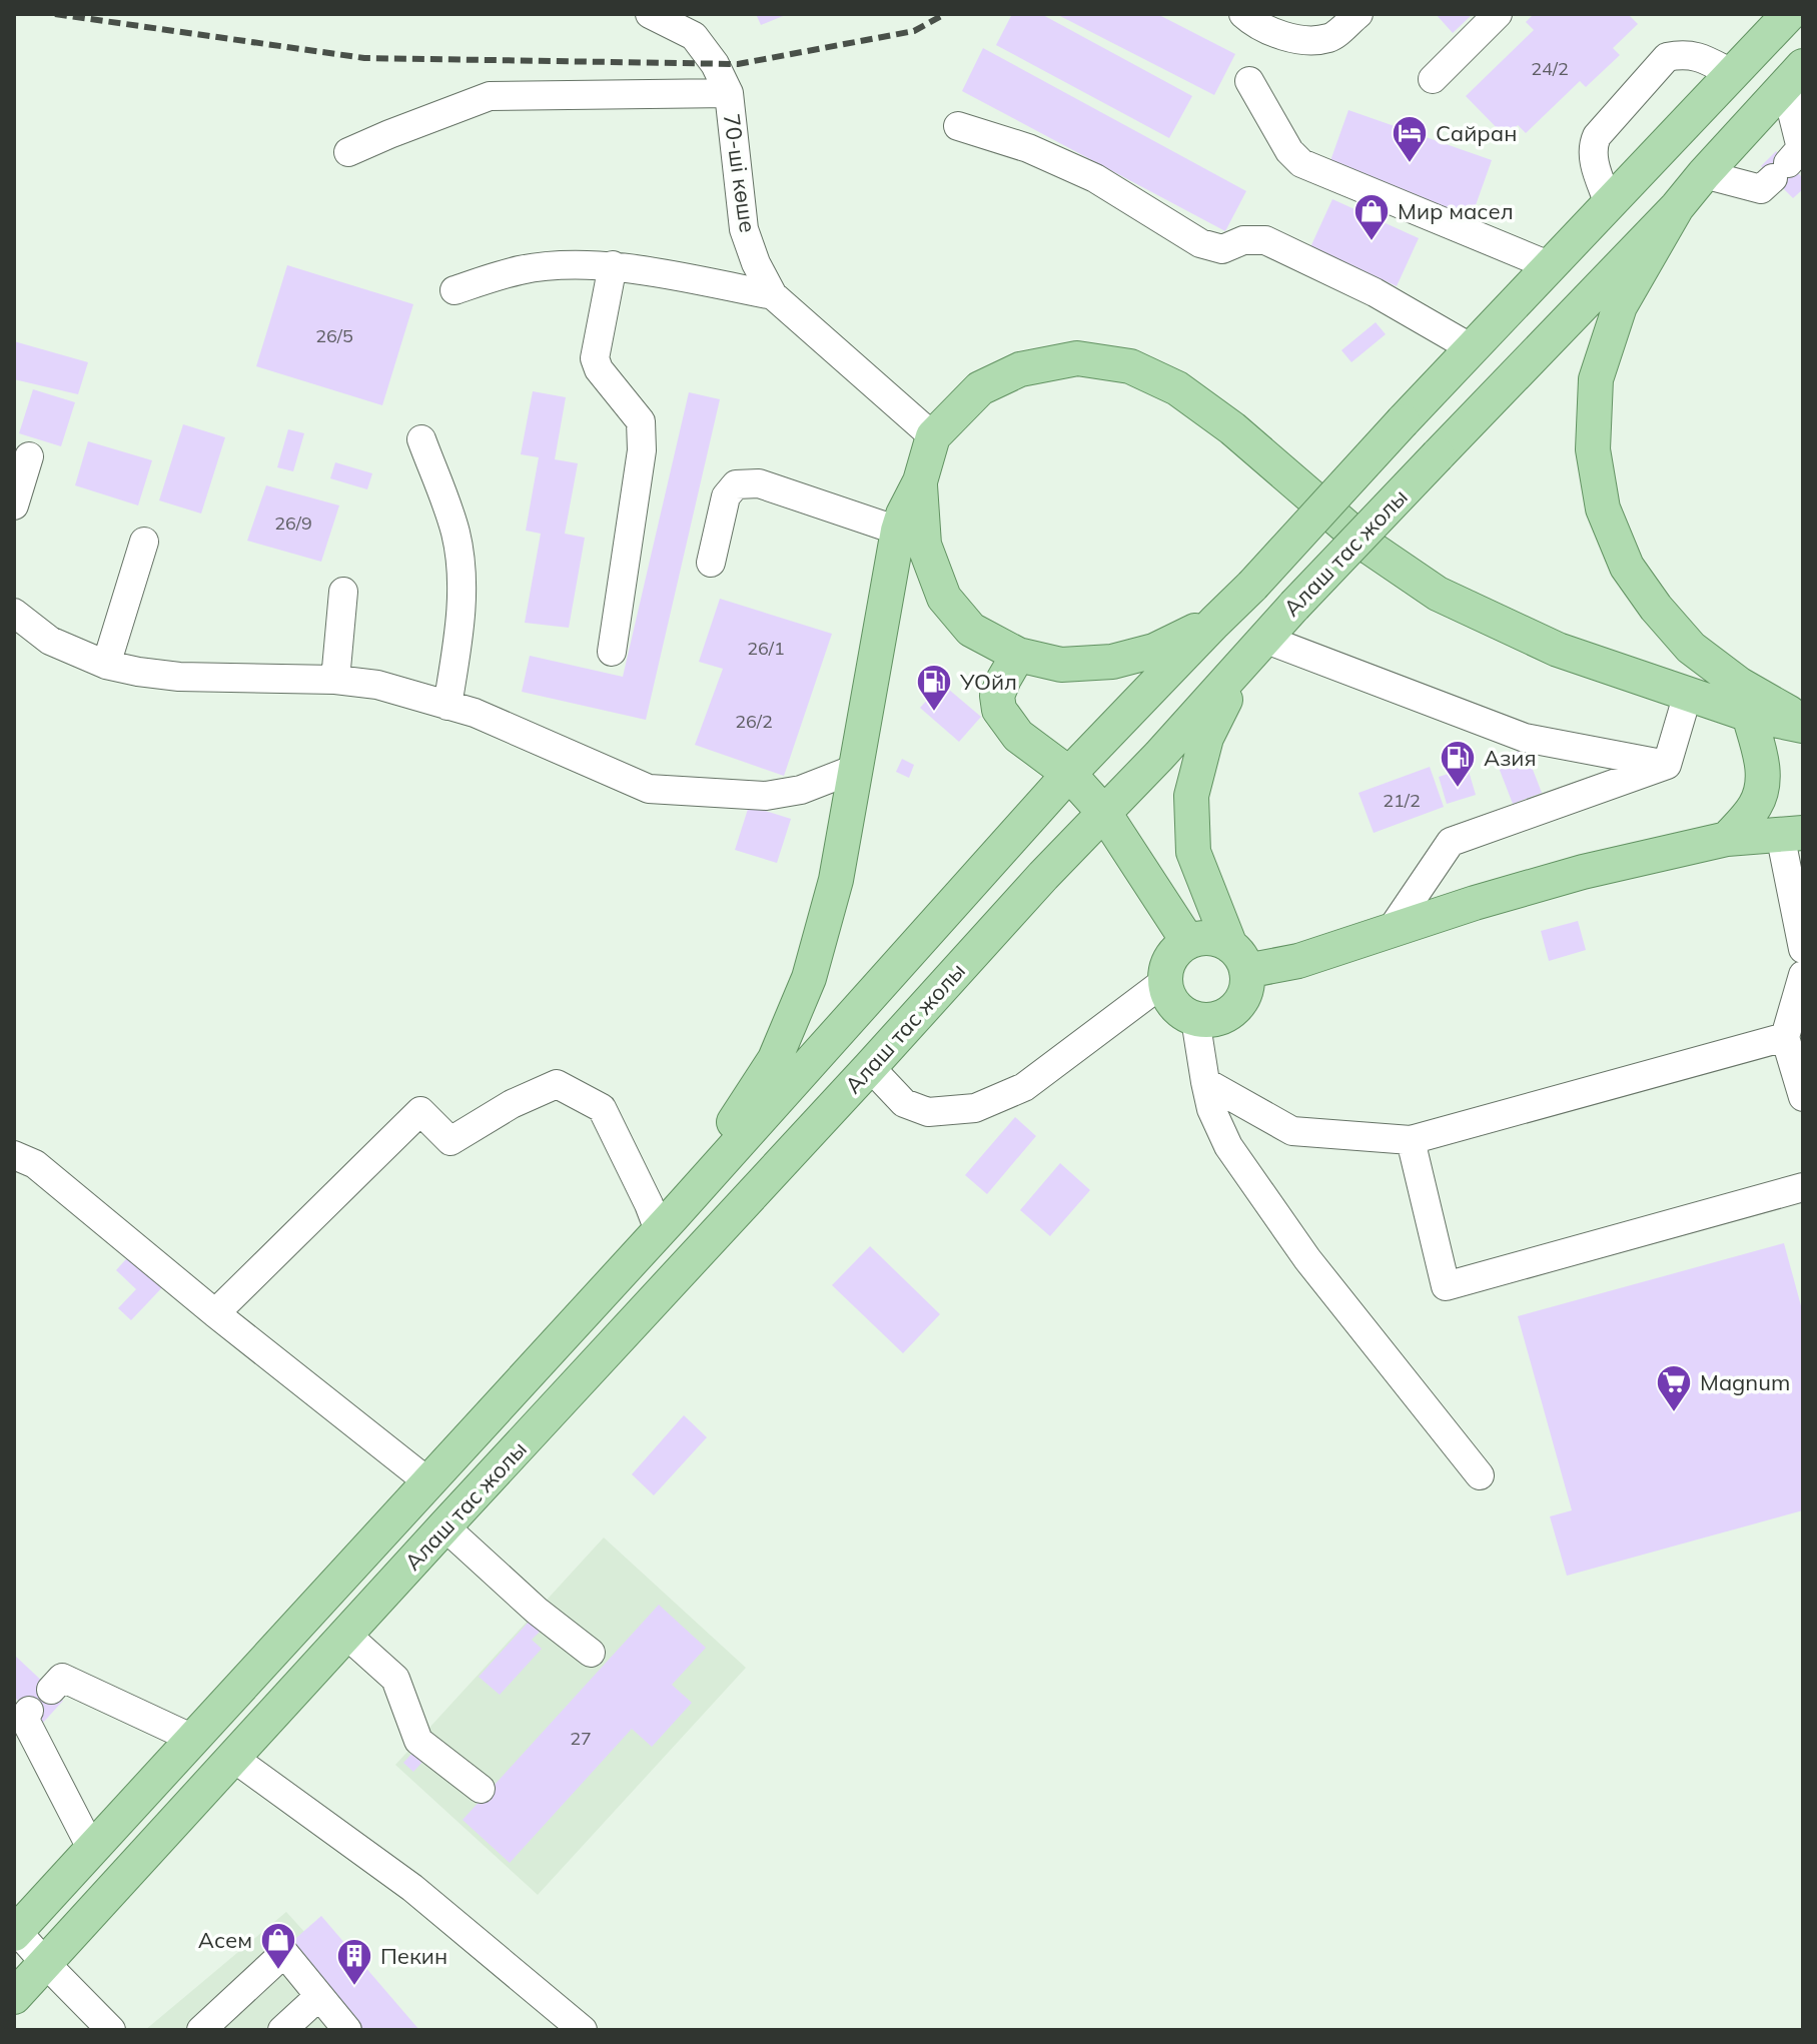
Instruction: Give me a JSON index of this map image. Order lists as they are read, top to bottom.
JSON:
{
  "streets": {
    "main road": ["Алаш тас жолы"],
    "lane": ["70-ші көше"]
  },
  "places": {
    "hotel": ["Сайран"],
    "shop": ["Мир масел", "Асем"],
    "fuel station": ["УОйл", "Азия"],
    "supermarket": ["Magnum"],
    "building": ["Пекин"]
  },
  "house_numbers": [
    "24/2",
    "26/5",
    "26/9",
    "26/1",
    "26/2",
    "21/2",
    "27"
  ]
}
